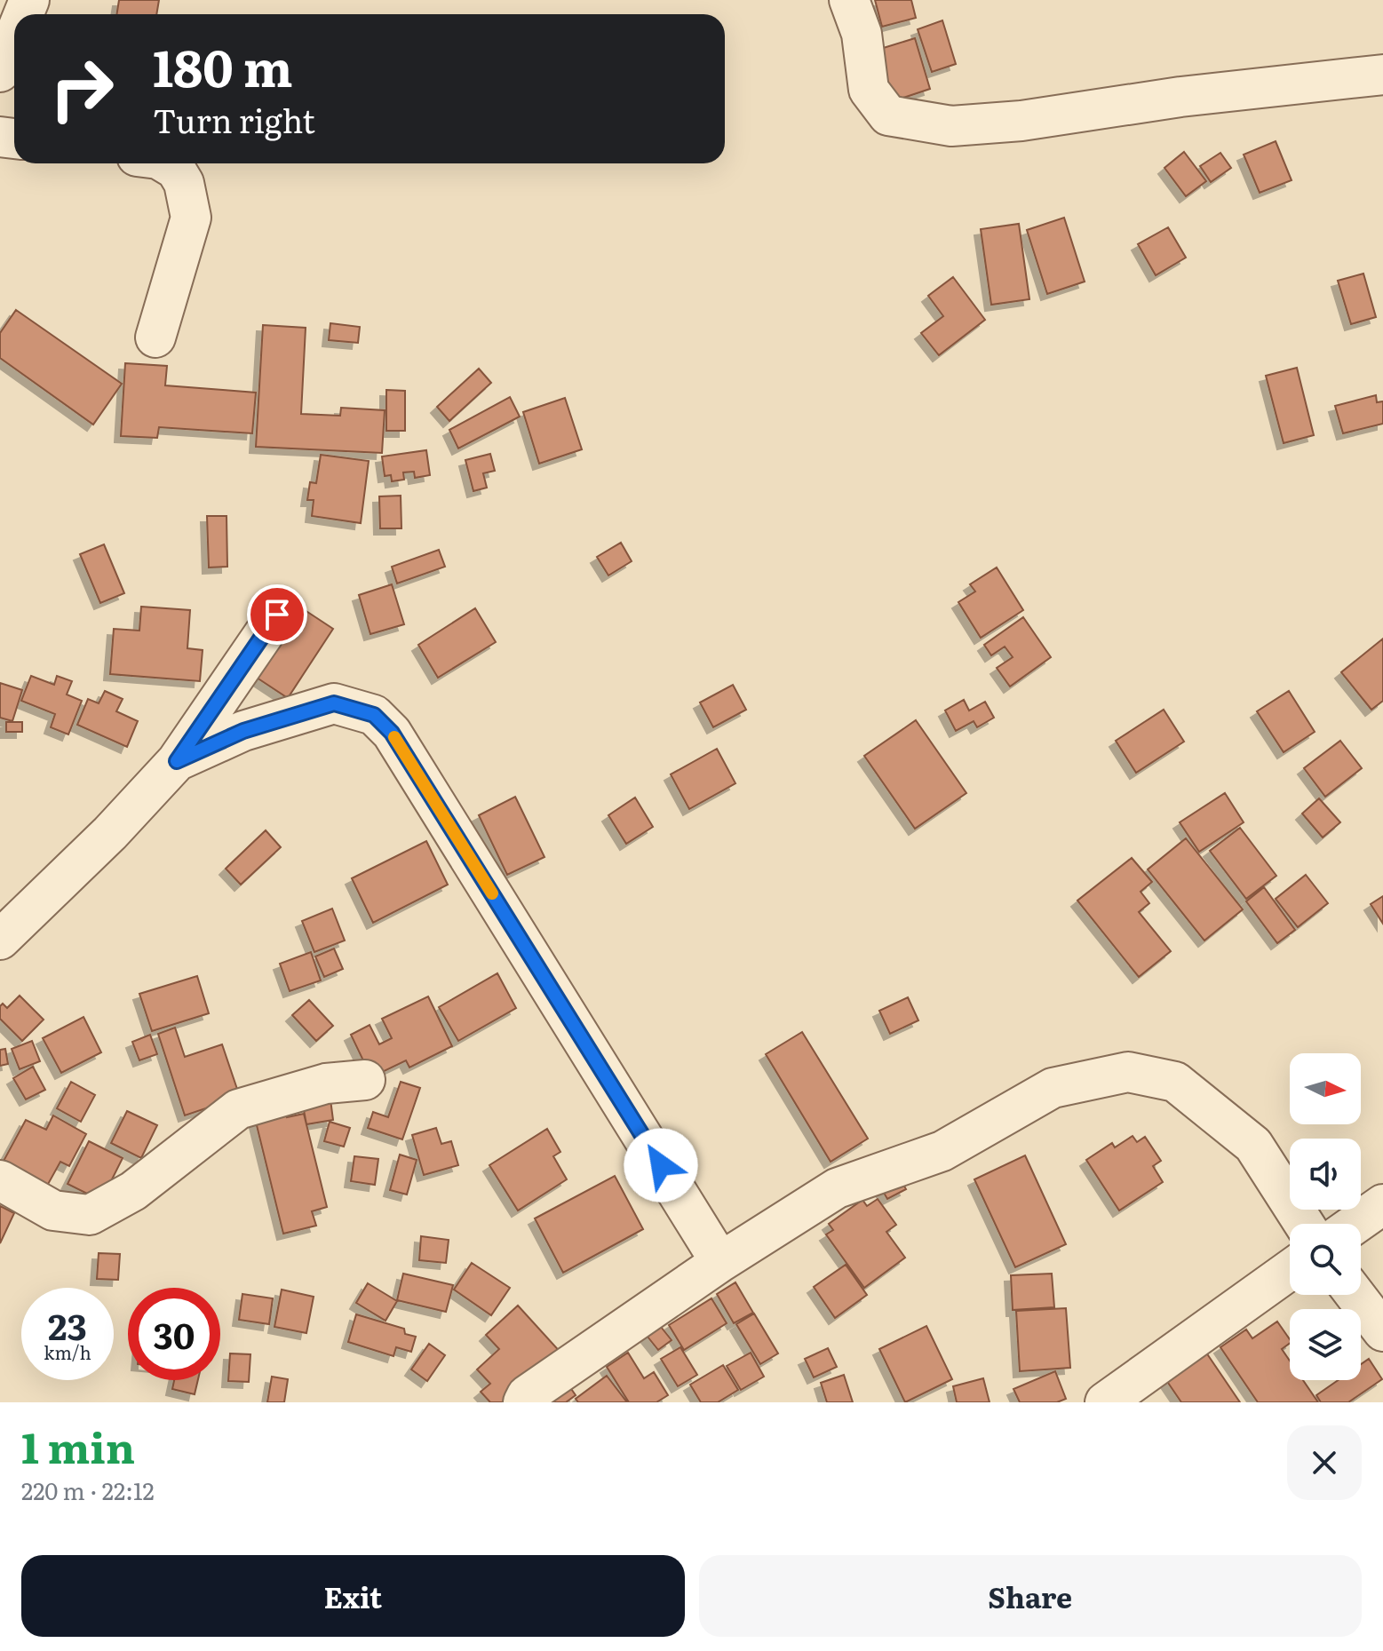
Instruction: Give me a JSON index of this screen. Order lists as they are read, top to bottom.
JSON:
{
  "north": "right",
  "page": {
    "turn": ["180 m", "Turn right"],
    "speed": "23 km/h",
    "limit": "30",
    "heading": ["1 min", "220 m · 22:12"],
    "buttons": ["Exit", "Share"]
  }
}
